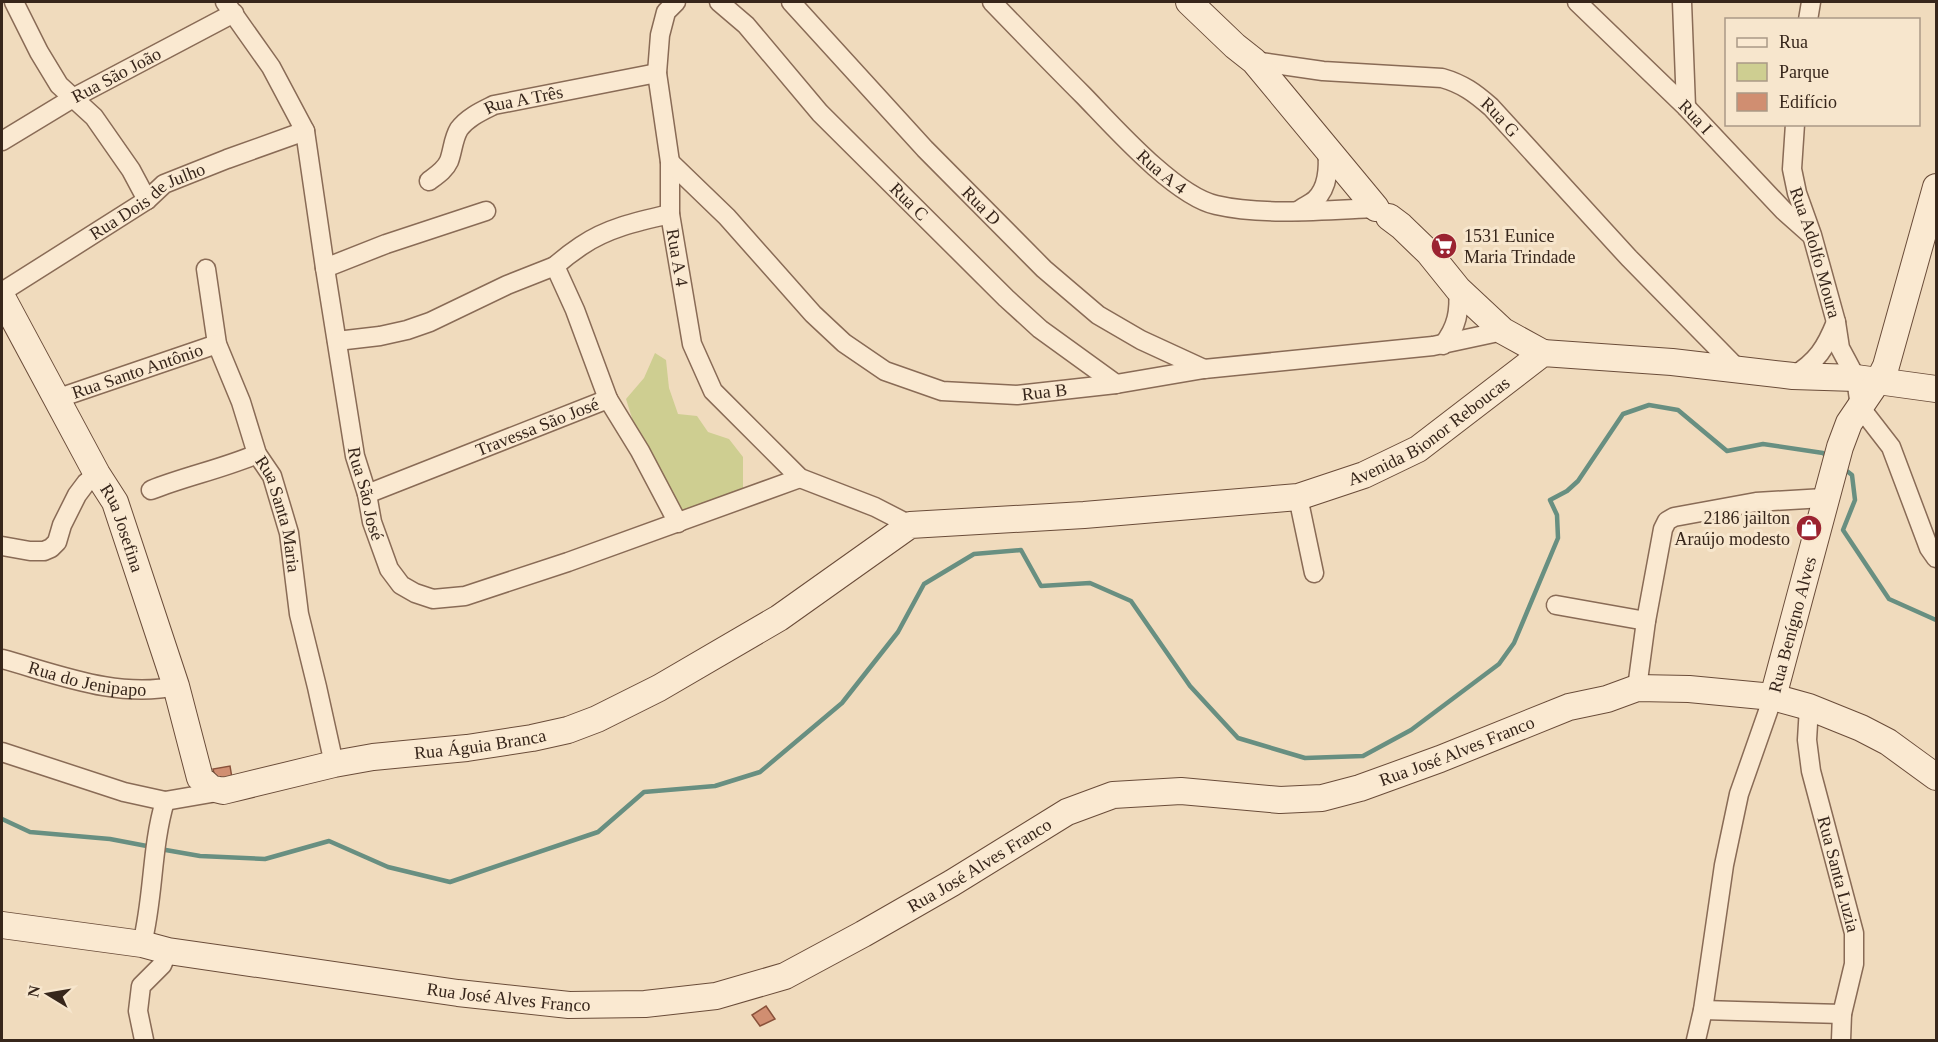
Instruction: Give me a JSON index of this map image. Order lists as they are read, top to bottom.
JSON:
{
  "streets": {
    "main road": [
      "Avenida Bionor Reboucas",
      "Rua Josefina",
      "Rua Benígno Alves",
      "Rua Águia Branca",
      "Rua José Alves Franco"
    ],
    "street": [
      "Rua São João",
      "Rua A Três",
      "Rua G",
      "Rua I",
      "Rua A 4",
      "Rua C",
      "Rua Dois de Julho",
      "Rua D",
      "Rua Adolfo Moura",
      "Rua Santo Antônio",
      "Rua B",
      "Travessa São José",
      "Rua São José",
      "Rua Santa Maria",
      "Rua do Jenipapo",
      "Rua Santa Luzia"
    ]
  },
  "crossings": [
    ["Rua São João", "Rua São José"],
    ["Rua A Três", "Rua A 4"],
    ["Rua I", "Rua Adolfo Moura"],
    ["Rua A 4", "Rua B"],
    ["Rua A 4", "Rua São José"],
    ["Rua C", "Rua B"],
    ["Rua Dois de Julho", "Rua São José"],
    ["Rua D", "Rua B"],
    ["Rua Adolfo Moura", "Rua Benígno Alves"],
    ["Rua Santo Antônio", "Rua Santa Maria"],
    ["Rua Santo Antônio", "Rua Josefina"],
    ["Travessa São José", "Rua São José"],
    ["Avenida Bionor Reboucas", "Rua Águia Branca"],
    ["Rua Santa Maria", "Rua Águia Branca"],
    ["Rua Josefina", "Rua do Jenipapo"],
    ["Rua Josefina", "Rua Águia Branca"],
    ["Rua Benígno Alves", "Rua José Alves Franco"],
    ["Rua José Alves Franco", "Rua Santa Luzia"]
  ],
  "places": {
    "supermarket": ["1531 Eunice Maria Trindade"],
    "shop": ["2186 jailton Araújo modesto"]
  },
  "legend": ["Rua", "Parque", "Edifício"],
  "north": "left"
}
